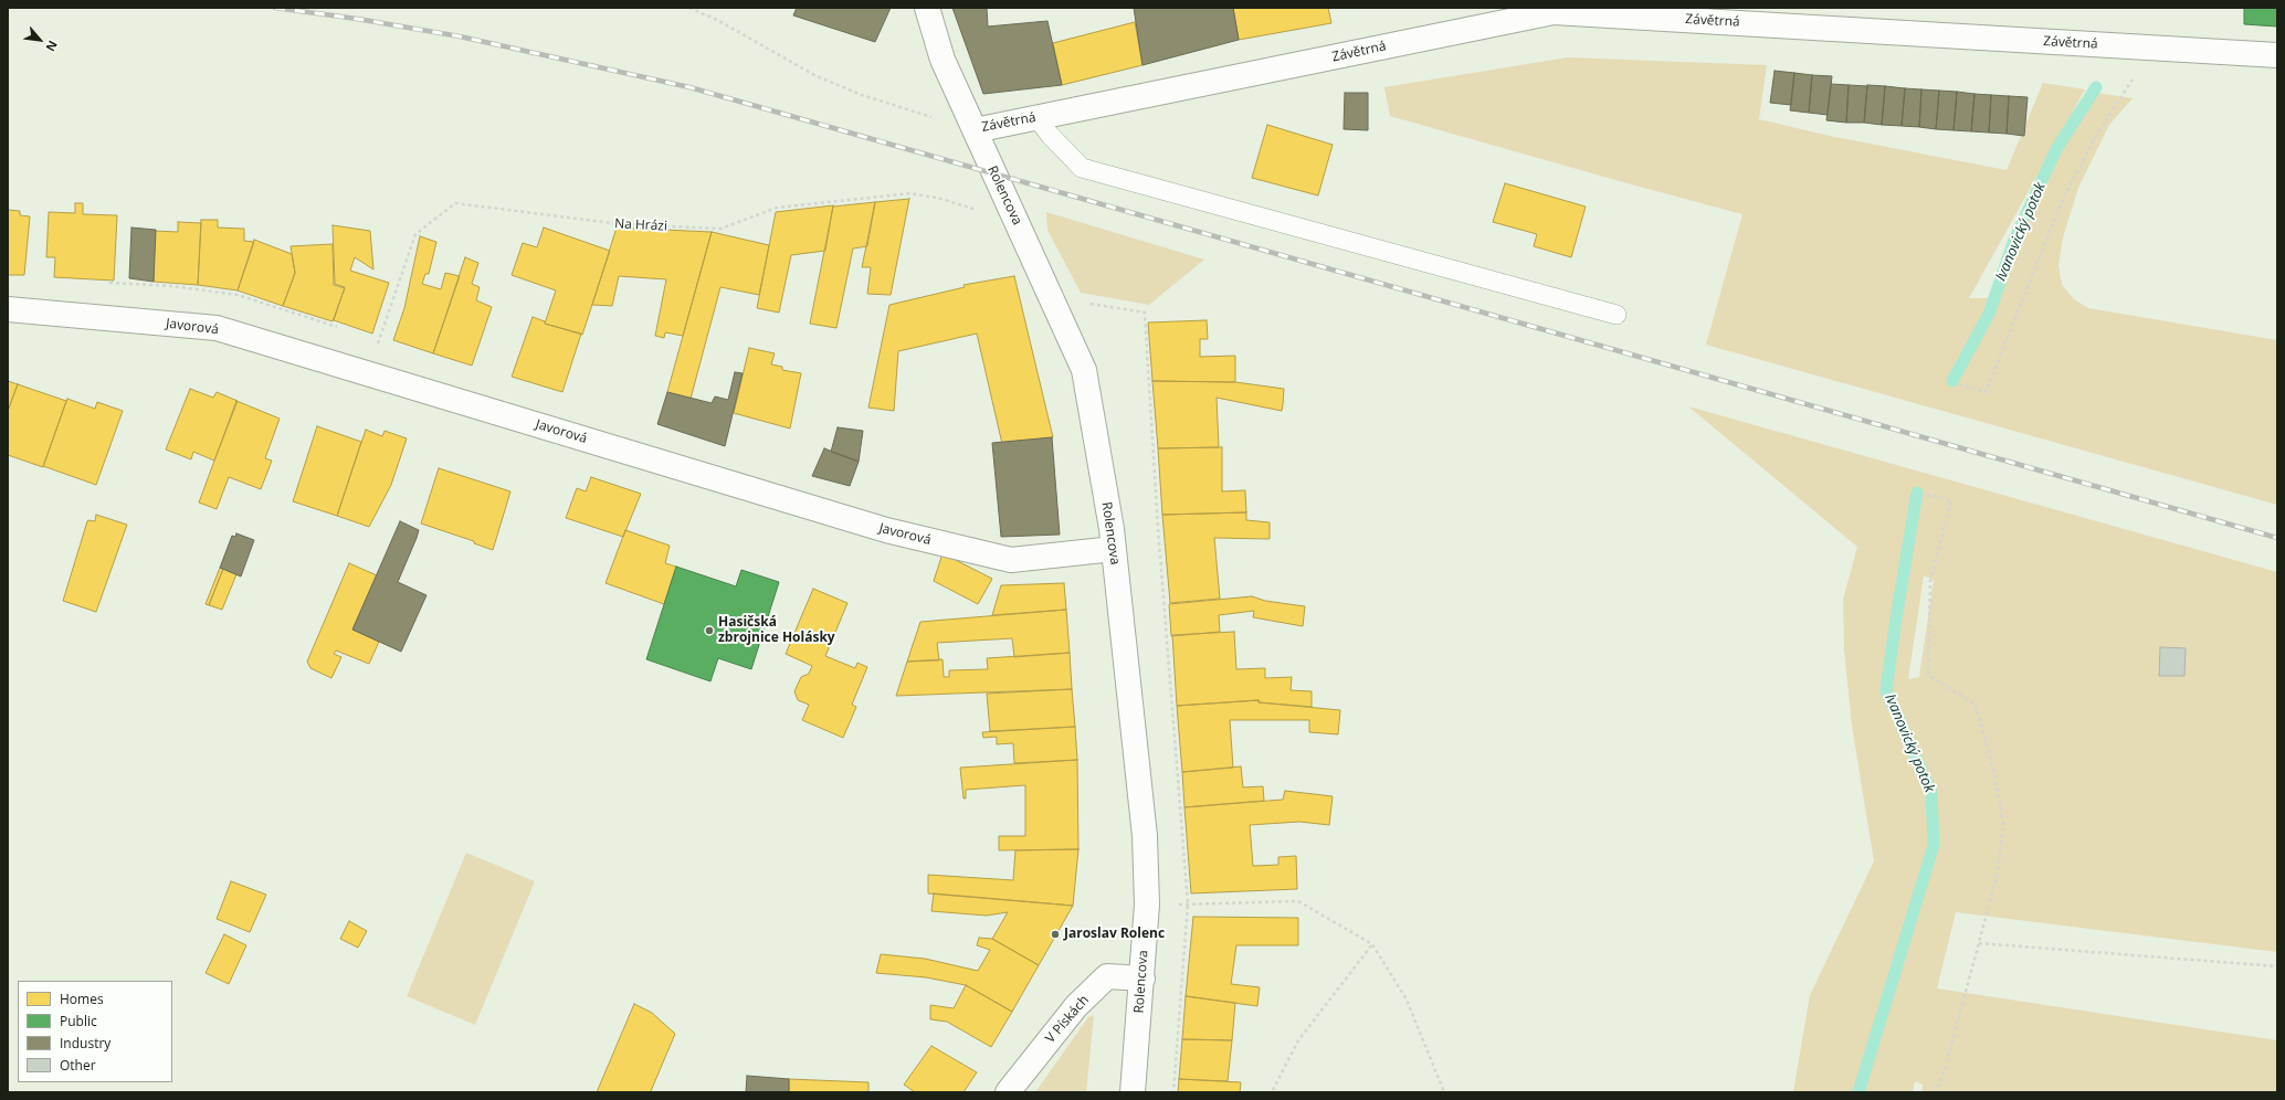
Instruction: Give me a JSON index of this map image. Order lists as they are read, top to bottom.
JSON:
{
  "streets": {
    "street": [
      "Závětrná",
      "Rolencova",
      "Javorová",
      "V Pískách"
    ],
    "path": ["Na Hrázi"]
  },
  "crossings": [
    ["Závětrná", "Rolencova"],
    ["Rolencova", "Na Hrázi"],
    ["Rolencova", "Javorová"],
    ["Rolencova", "V Pískách"],
    ["Na Hrázi", "Javorová"]
  ],
  "water": ["Ivanovický potok"],
  "places": ["Hasičská zbrojnice Holásky", "Jaroslav Rolenc"],
  "legend": [
    "Homes",
    "Public",
    "Industry",
    "Other"
  ],
  "north": "bottom right"
}
